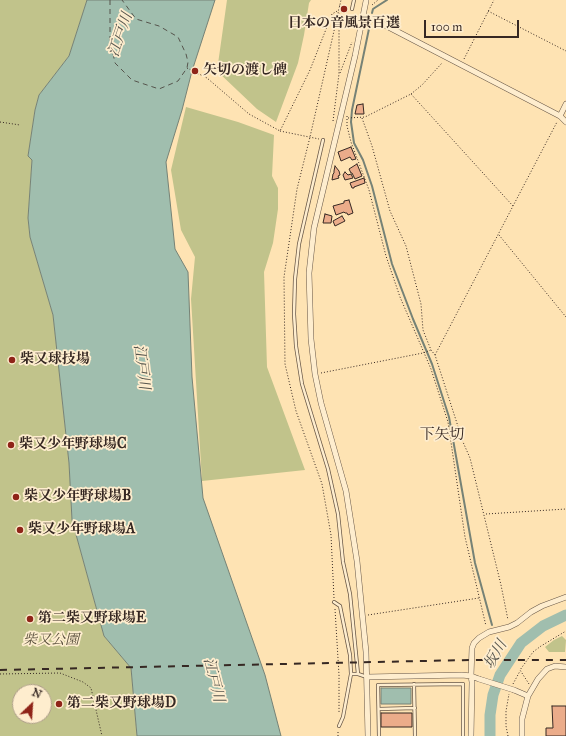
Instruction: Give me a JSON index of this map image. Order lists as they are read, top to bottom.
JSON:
{
  "districts": ["下矢切"],
  "water": ["江戸川", "坂川"],
  "parks": ["柴又公園"],
  "places": [
    "日本の音風景百選",
    "矢切の渡し碑",
    "柴又球技場",
    "柴又少年野球場C",
    "柴又少年野球場B",
    "柴又少年野球場A",
    "第二柴又野球場E",
    "第二柴又野球場D"
  ],
  "scale_bar": "100 m",
  "north": "top right"
}
